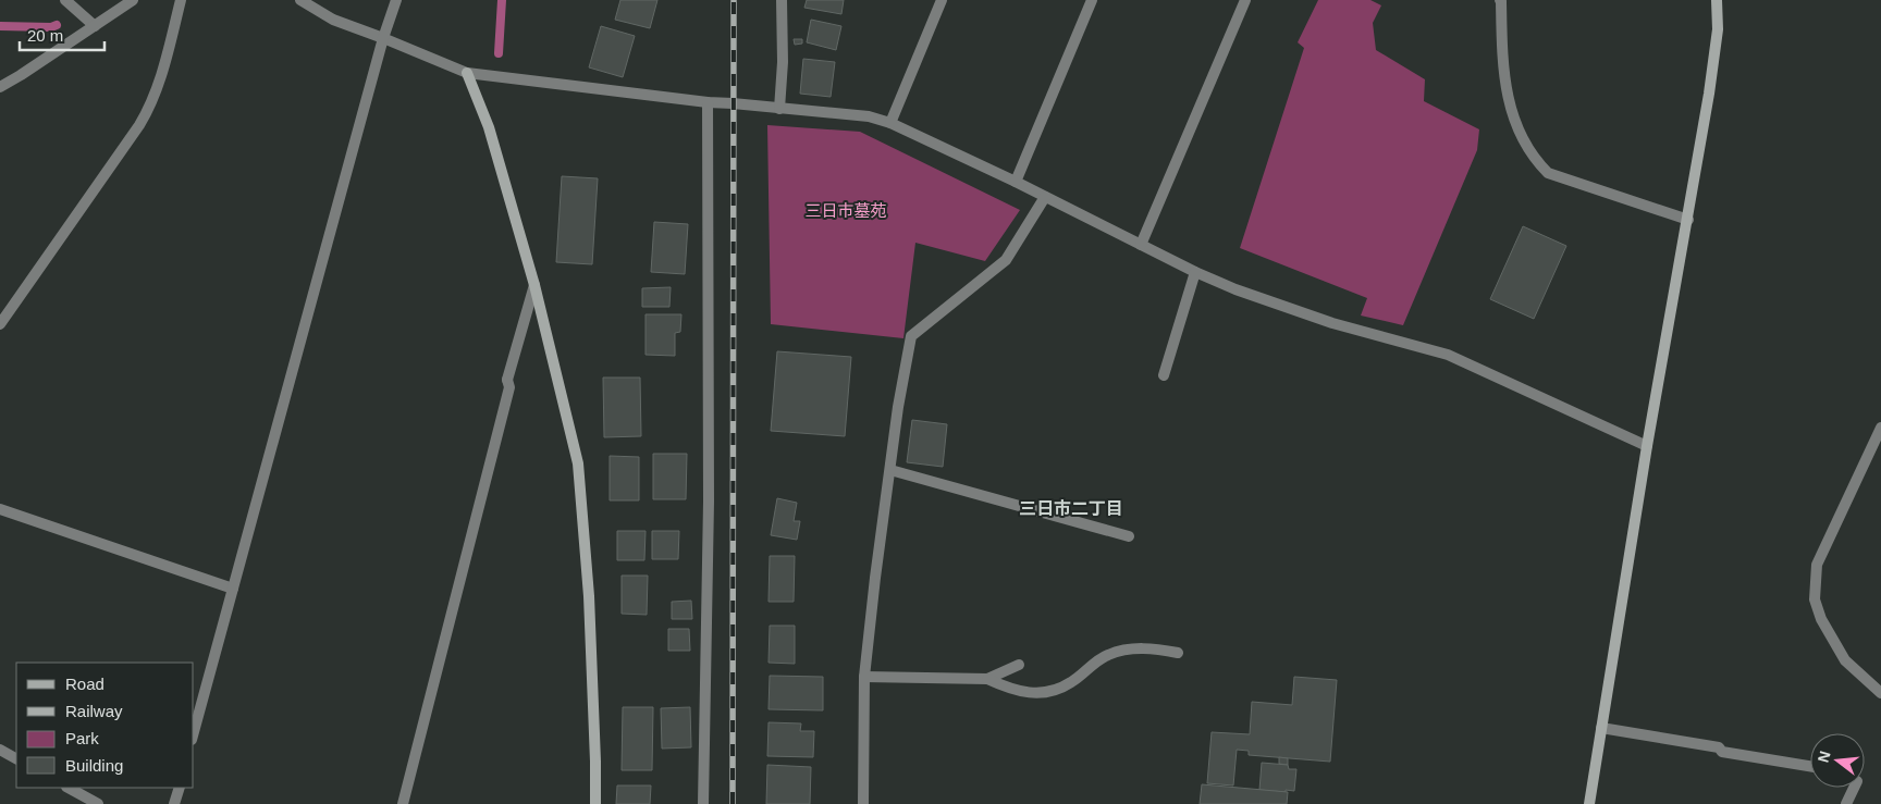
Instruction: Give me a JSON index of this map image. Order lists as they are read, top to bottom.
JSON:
{
  "districts": ["三日市二丁目"],
  "parks": ["三日市墓苑"],
  "legend": [
    "Road",
    "Railway",
    "Park",
    "Building"
  ],
  "scale_bar": "20 m",
  "north": "left"
}
